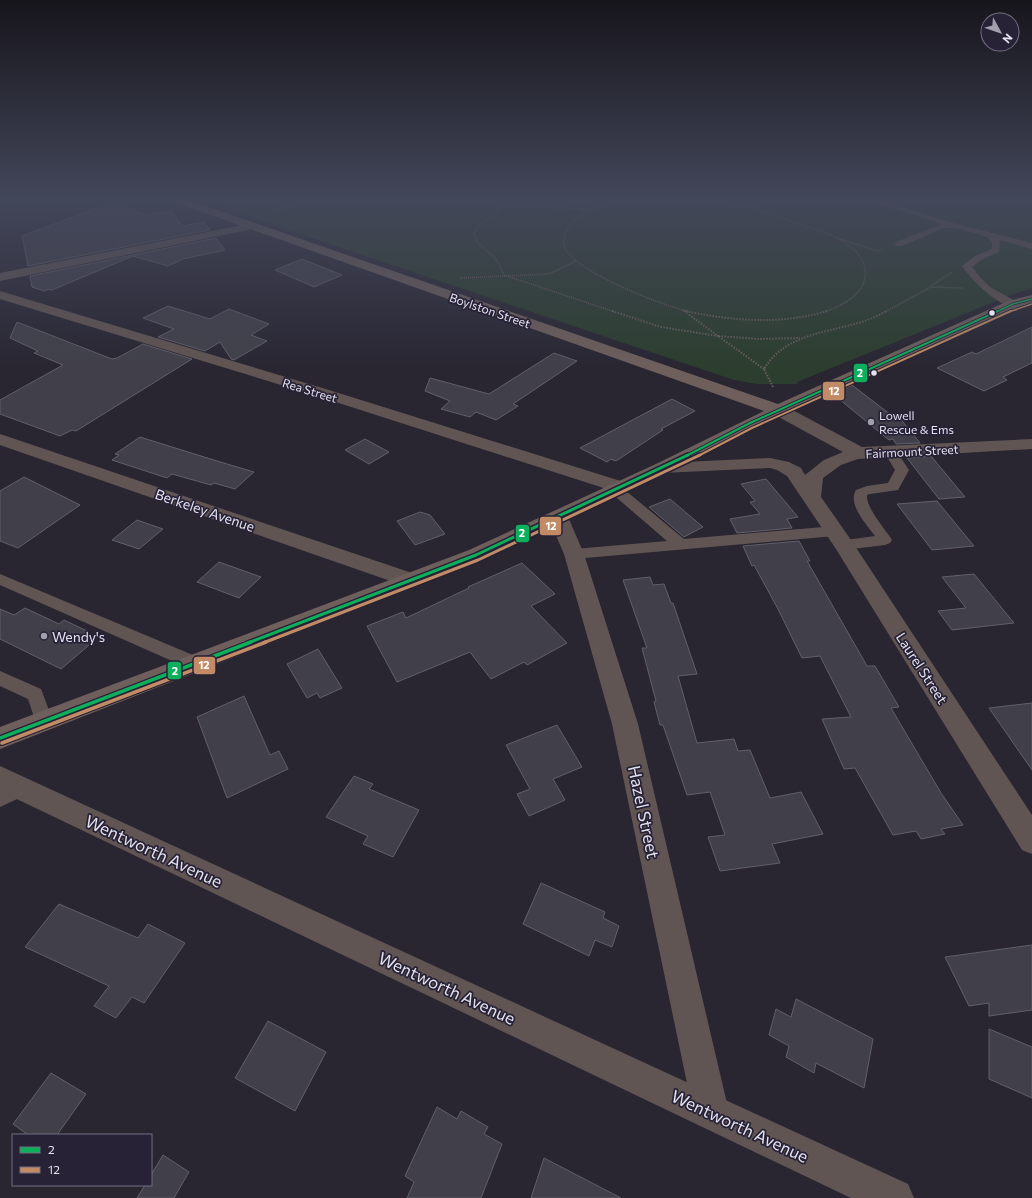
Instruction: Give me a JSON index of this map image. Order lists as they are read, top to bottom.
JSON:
{
  "streets": {
    "main road": ["Boylston Street"],
    "street": [
      "Rea Street",
      "Fairmount Street",
      "Berkeley Avenue",
      "Laurel Street",
      "Hazel Street",
      "Wentworth Avenue"
    ]
  },
  "crossings": [
    ["Boylston Street", "Fairmount Street"],
    ["Hazel Street", "Wentworth Avenue"]
  ],
  "places": ["Lowell Rescue & Ems", "Wendy's"],
  "lines": ["transit line 2", "transit line 12"],
  "legend": ["2", "12"],
  "north": "bottom right"
}
